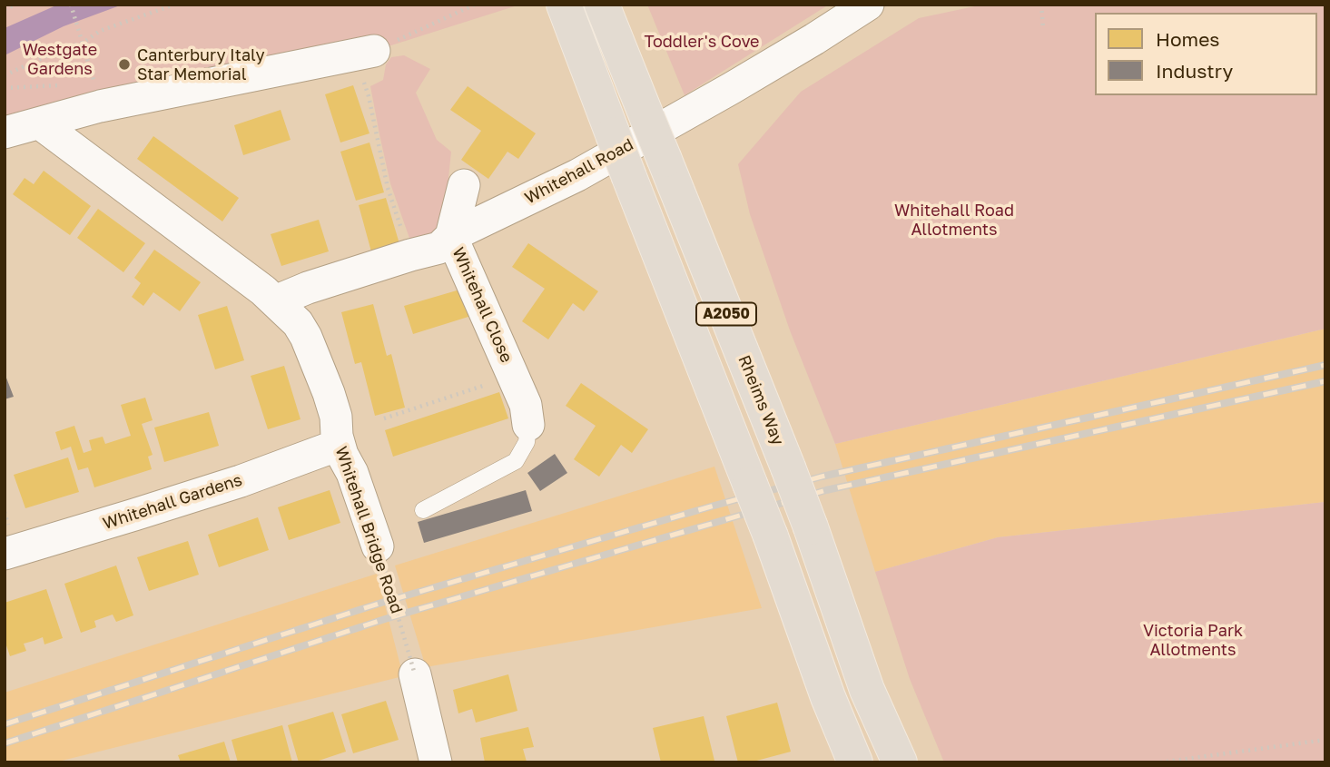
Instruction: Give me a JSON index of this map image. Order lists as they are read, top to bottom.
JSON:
{
  "streets": {
    "main road": ["A2050", "Rheims Way"],
    "street": [
      "Whitehall Road",
      "Whitehall Close",
      "Whitehall Gardens",
      "Whitehall Bridge Road"
    ]
  },
  "crossings": [
    ["Whitehall Road", "Whitehall Close"],
    ["Whitehall Road", "Whitehall Bridge Road"],
    ["Whitehall Gardens", "Whitehall Bridge Road"]
  ],
  "parks": [
    "Toddler's Cove",
    "Westgate Gardens",
    "Whitehall Road Allotments",
    "Victoria Park Allotments"
  ],
  "places": ["Canterbury Italy Star Memorial"],
  "legend": ["Homes", "Industry"]
}
